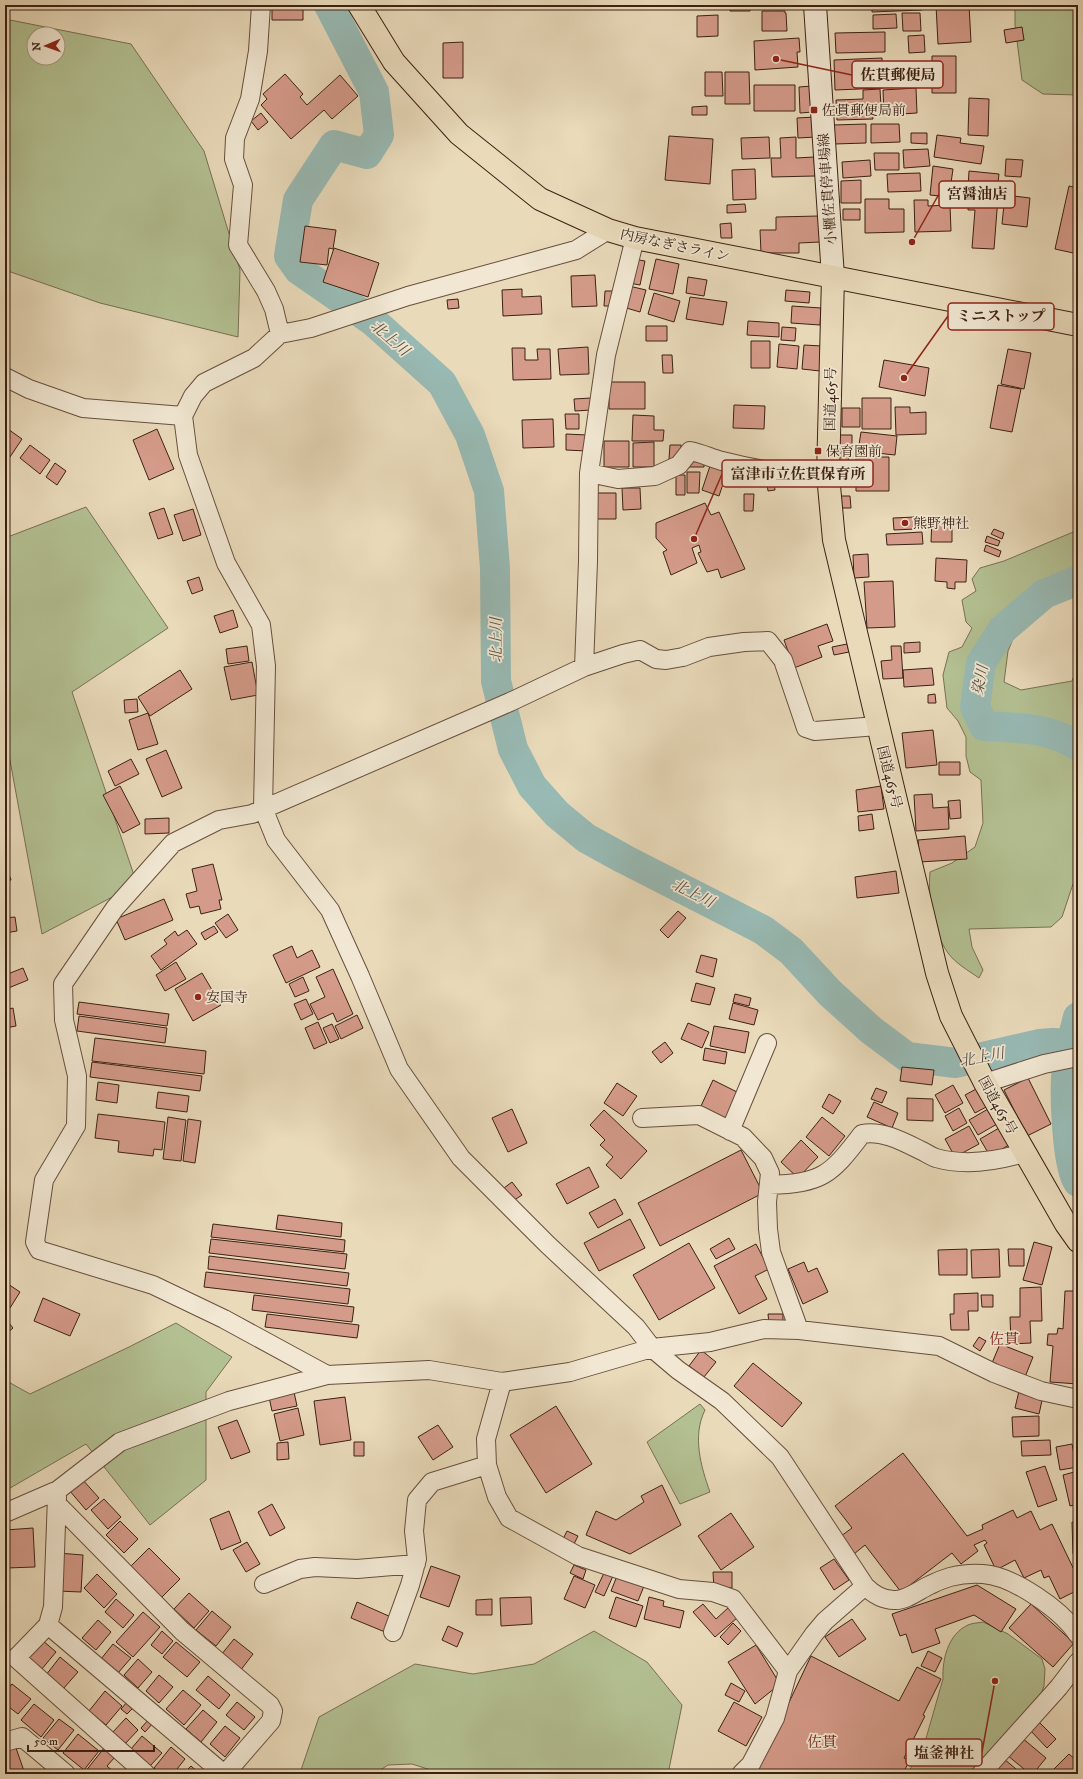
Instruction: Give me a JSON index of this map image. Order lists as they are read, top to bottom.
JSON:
{
  "streets": {
    "highway": ["内房なぎさライン", "国道465号"],
    "main road": ["小櫃佐貫停車場線"]
  },
  "crossings": [
    ["小櫃佐貫停車場線", "内房なぎさライン"],
    ["小櫃佐貫停車場線", "国道465号"],
    ["内房なぎさライン", "国道465号"]
  ],
  "districts": ["佐貫", "佐貫"],
  "water": ["北上川", "染川"],
  "places": {
    "other": [
      "佐貫郵便局",
      "宮醤油店",
      "ミニストップ",
      "熊野神社",
      "富津市立佐貫保育所",
      "安国寺",
      "塩釜神社"
    ],
    "transit": ["佐貫郵便局前", "保育園前"]
  },
  "scale_bar": "50 m",
  "north": "left"
}
